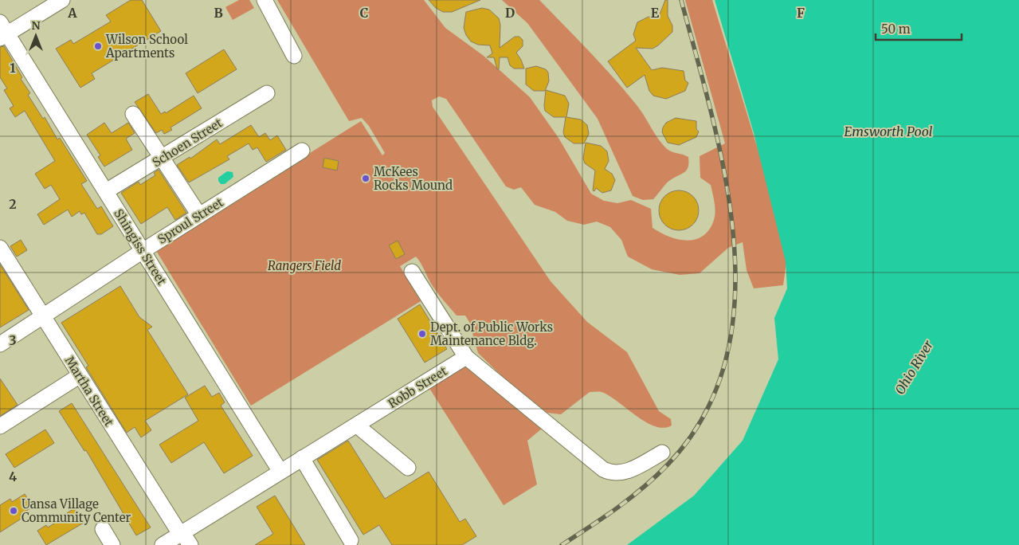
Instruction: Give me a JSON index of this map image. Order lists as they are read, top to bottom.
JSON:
{
  "streets": {
    "street": [
      "Schoen Street",
      "Sproul Street",
      "Shingiss Street",
      "Robb Street",
      "Martha Street"
    ]
  },
  "crossings": [
    ["Schoen Street", "Shingiss Street"],
    ["Sproul Street", "Shingiss Street"],
    ["Sproul Street", "Martha Street"],
    ["Shingiss Street", "Robb Street"],
    ["Robb Street", "Martha Street"]
  ],
  "water": ["Emsworth Pool", "Ohio River"],
  "parks": ["Rangers Field"],
  "places": [
    "Wilson School Apartments",
    "McKees Rocks Mound",
    "Dept. of Public Works Maintenance Bldg.",
    "Uansa Village Community Center"
  ],
  "scale_bar": "50 m",
  "north": "top",
  "grid": {
    "columns": [
      "A",
      "B",
      "C",
      "D",
      "E",
      "F"
    ],
    "rows": [
      "1",
      "2",
      "3",
      "4"
    ]
  }
}
